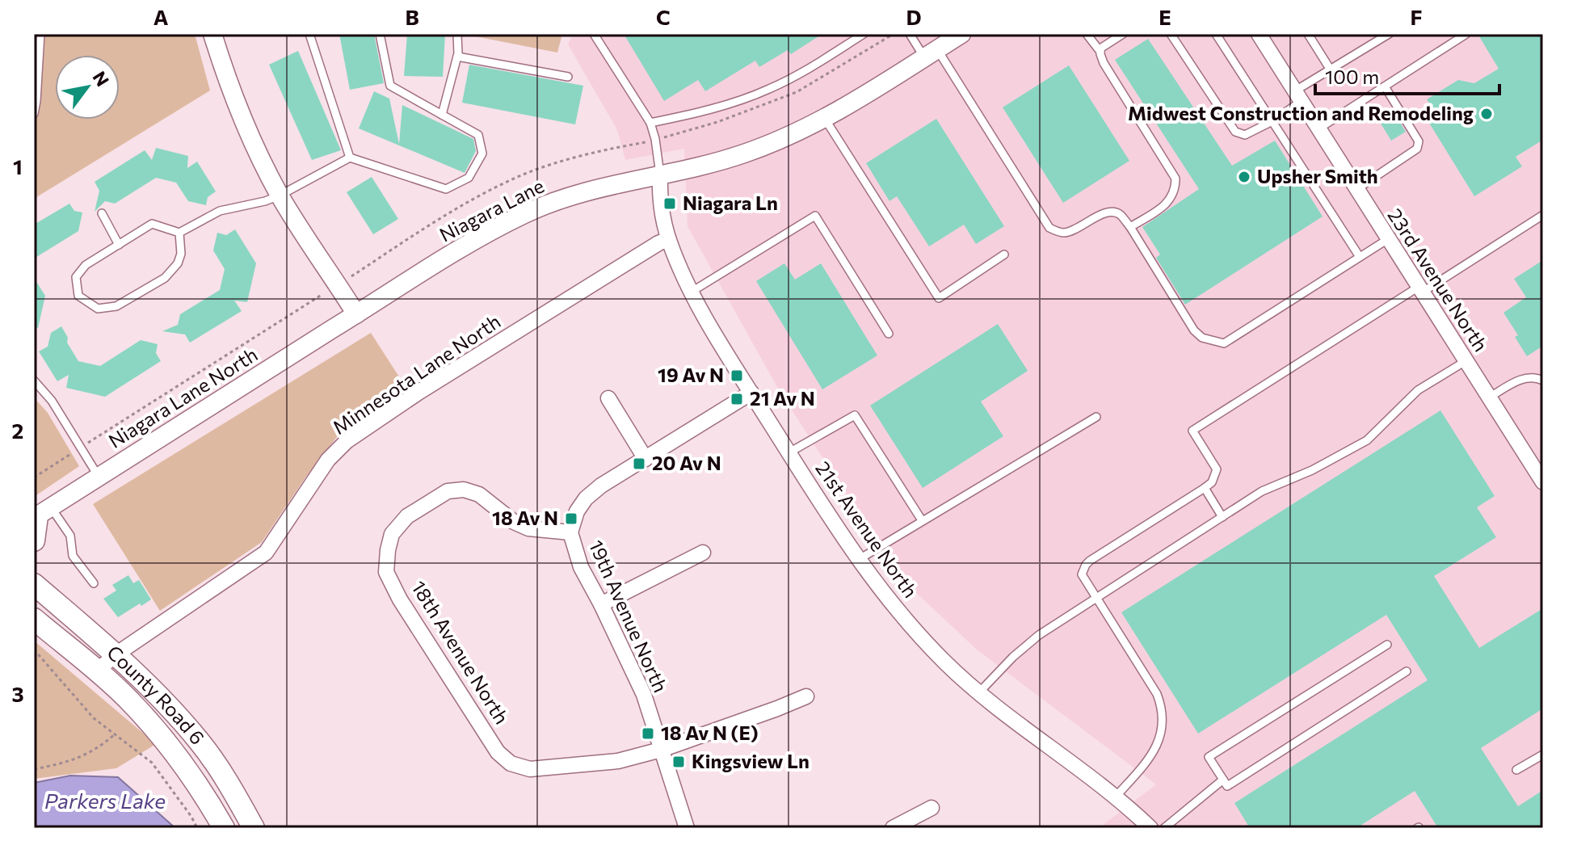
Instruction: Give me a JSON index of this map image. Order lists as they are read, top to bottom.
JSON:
{
  "streets": {
    "main road": ["County Road 6"],
    "street": [
      "Niagara Lane",
      "23rd Avenue North",
      "Minnesota Lane North",
      "Niagara Lane North",
      "21st Avenue North",
      "19th Avenue North",
      "18th Avenue North"
    ]
  },
  "crossings": [
    ["Niagara Lane", "Niagara Lane North"],
    ["Niagara Lane", "21st Avenue North"],
    ["Minnesota Lane North", "21st Avenue North"],
    ["Minnesota Lane North", "County Road 6"],
    ["21st Avenue North", "19th Avenue North"],
    ["19th Avenue North", "18th Avenue North"]
  ],
  "water": ["Parkers Lake"],
  "places": {
    "other": ["Midwest Construction and Remodeling", "Upsher Smith"],
    "transit": [
      "Niagara Ln",
      "19 Av N",
      "21 Av N",
      "20 Av N",
      "18 Av N",
      "18 Av N (E)",
      "Kingsview Ln"
    ]
  },
  "scale_bar": "100 m",
  "north": "top right",
  "grid": {
    "columns": [
      "A",
      "B",
      "C",
      "D",
      "E",
      "F"
    ],
    "rows": ["1", "2", "3"]
  }
}
